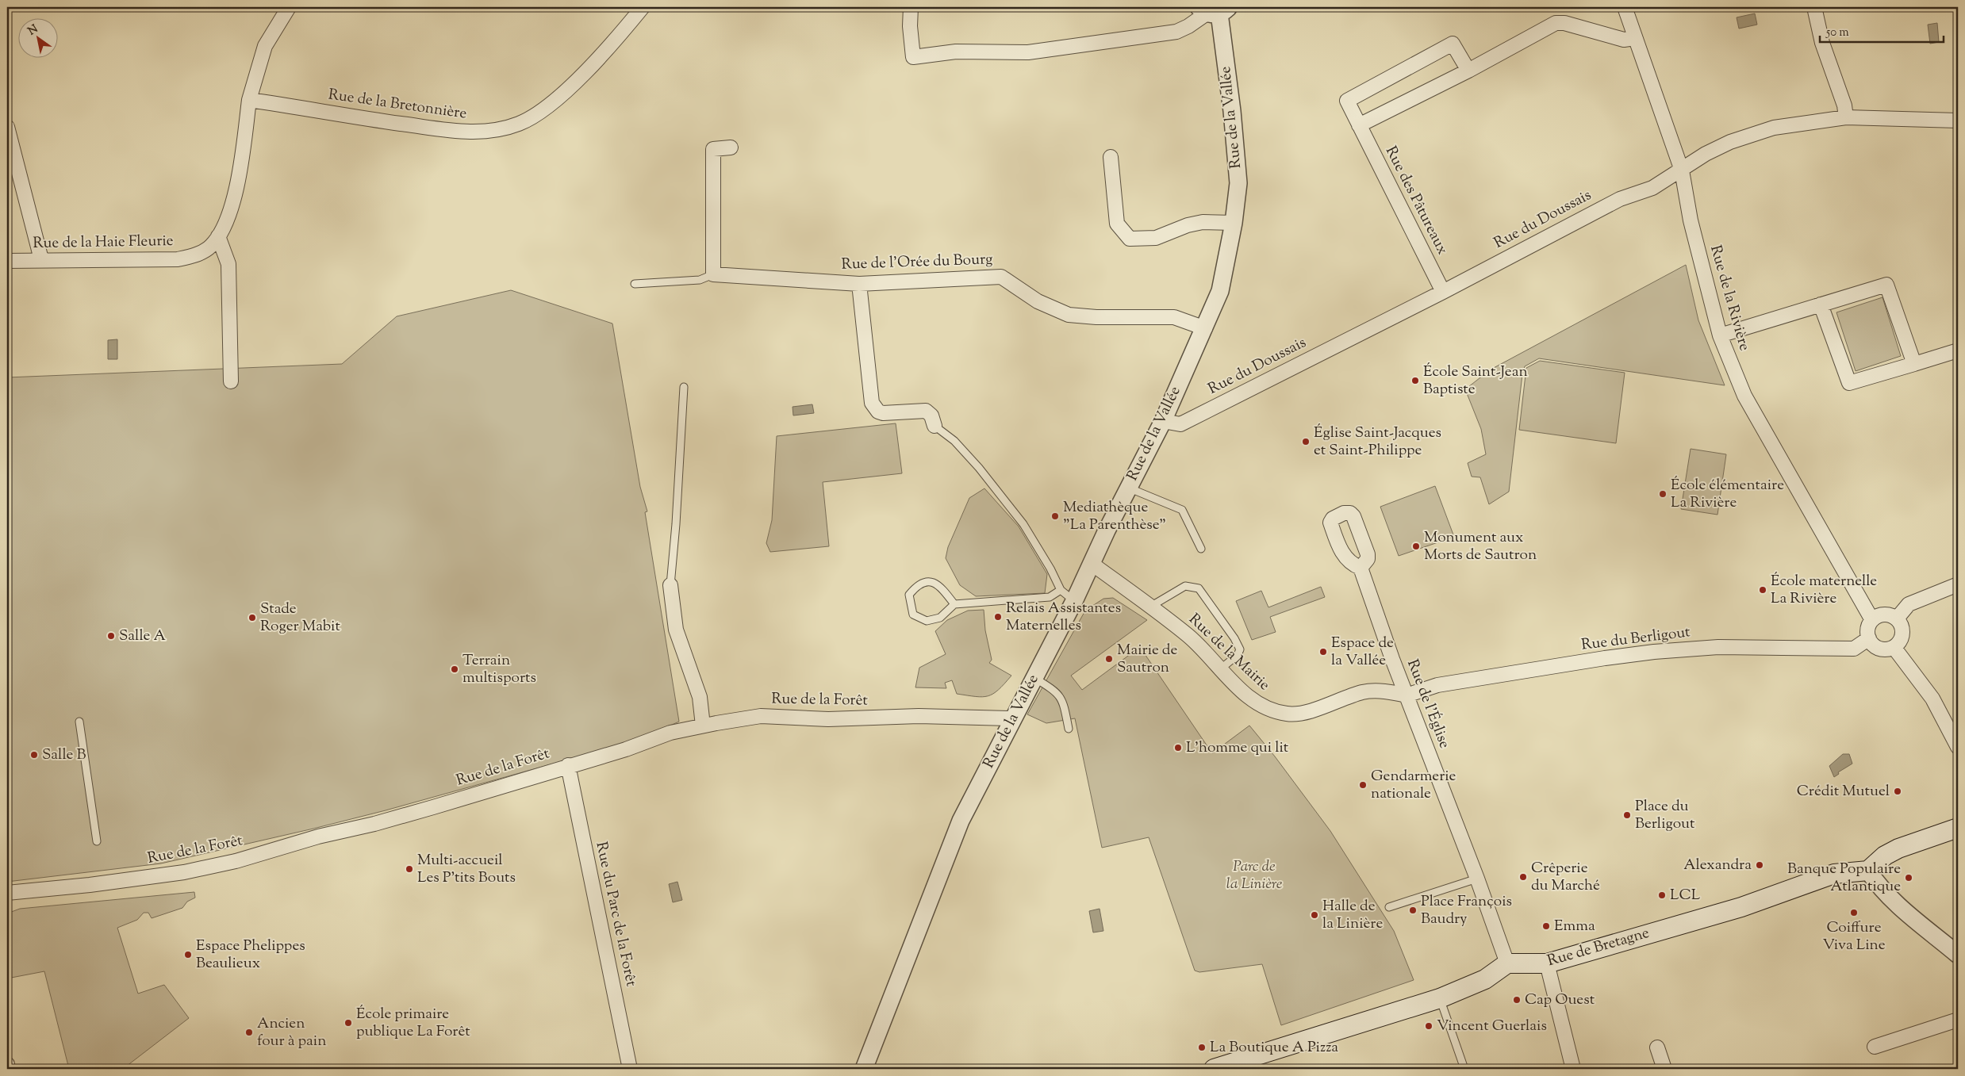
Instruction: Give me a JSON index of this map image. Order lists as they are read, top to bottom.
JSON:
{
  "streets": {
    "main road": ["Rue de Bretagne"],
    "street": [
      "Rue de la Bretonnière",
      "Rue de la Vallée",
      "Rue des Pâtureaux",
      "Rue du Doussais",
      "Rue de la Haie Fleurie",
      "Rue de l'Orée du Bourg",
      "Rue de la Rivière",
      "Rue du Berligout",
      "Rue de la Mairie",
      "Rue de la Forêt",
      "Rue de l'Église",
      "Rue du Parc de la Forêt"
    ]
  },
  "crossings": [
    ["Rue de la Bretonnière", "Rue de la Haie Fleurie"],
    ["Rue de la Vallée", "Rue du Doussais"],
    ["Rue de la Vallée", "Rue de l'Orée du Bourg"],
    ["Rue de la Vallée", "Rue de la Mairie"],
    ["Rue de la Vallée", "Rue de la Forêt"],
    ["Rue des Pâtureaux", "Rue du Doussais"],
    ["Rue du Doussais", "Rue de la Rivière"],
    ["Rue de la Rivière", "Rue du Berligout"],
    ["Rue du Berligout", "Rue de la Mairie"],
    ["Rue du Berligout", "Rue de l'Église"],
    ["Rue de la Mairie", "Rue de l'Église"],
    ["Rue de la Forêt", "Rue du Parc de la Forêt"],
    ["Rue de l'Église", "Rue de Bretagne"]
  ],
  "parks": ["Parc de la Linière"],
  "places": [
    "École Saint-Jean Baptiste",
    "Église Saint-Jacques et Saint-Philippe",
    "École élémentaire La Rivière",
    "Mediathèque \"La Parenthèse\"",
    "Monument aux Morts de Sautron",
    "École maternelle La Rivière",
    "Relais Assistantes Maternelles",
    "Stade Roger Mabit",
    "Salle A",
    "Espace de la Vallée",
    "Mairie de Sautron",
    "Terrain multisports",
    "L'homme qui lit",
    "Salle B",
    "Gendarmerie nationale",
    "Crédit Mutuel",
    "Place du Berligout",
    "Alexandra",
    "Multi-accueil Les P'tits Bouts",
    "Crêperie du Marché",
    "Banque Populaire Atlantique",
    "LCL",
    "Place François Baudry",
    "Coiffure Viva Line",
    "Halle de la Linière",
    "Emma",
    "Espace Phelippes Beaulieux",
    "Cap Ouest",
    "École primaire publique La Forêt",
    "Vincent Guerlais",
    "Ancien four à pain",
    "La Boutique A Pizza"
  ],
  "scale_bar": "50 m",
  "north": "top left"
}
